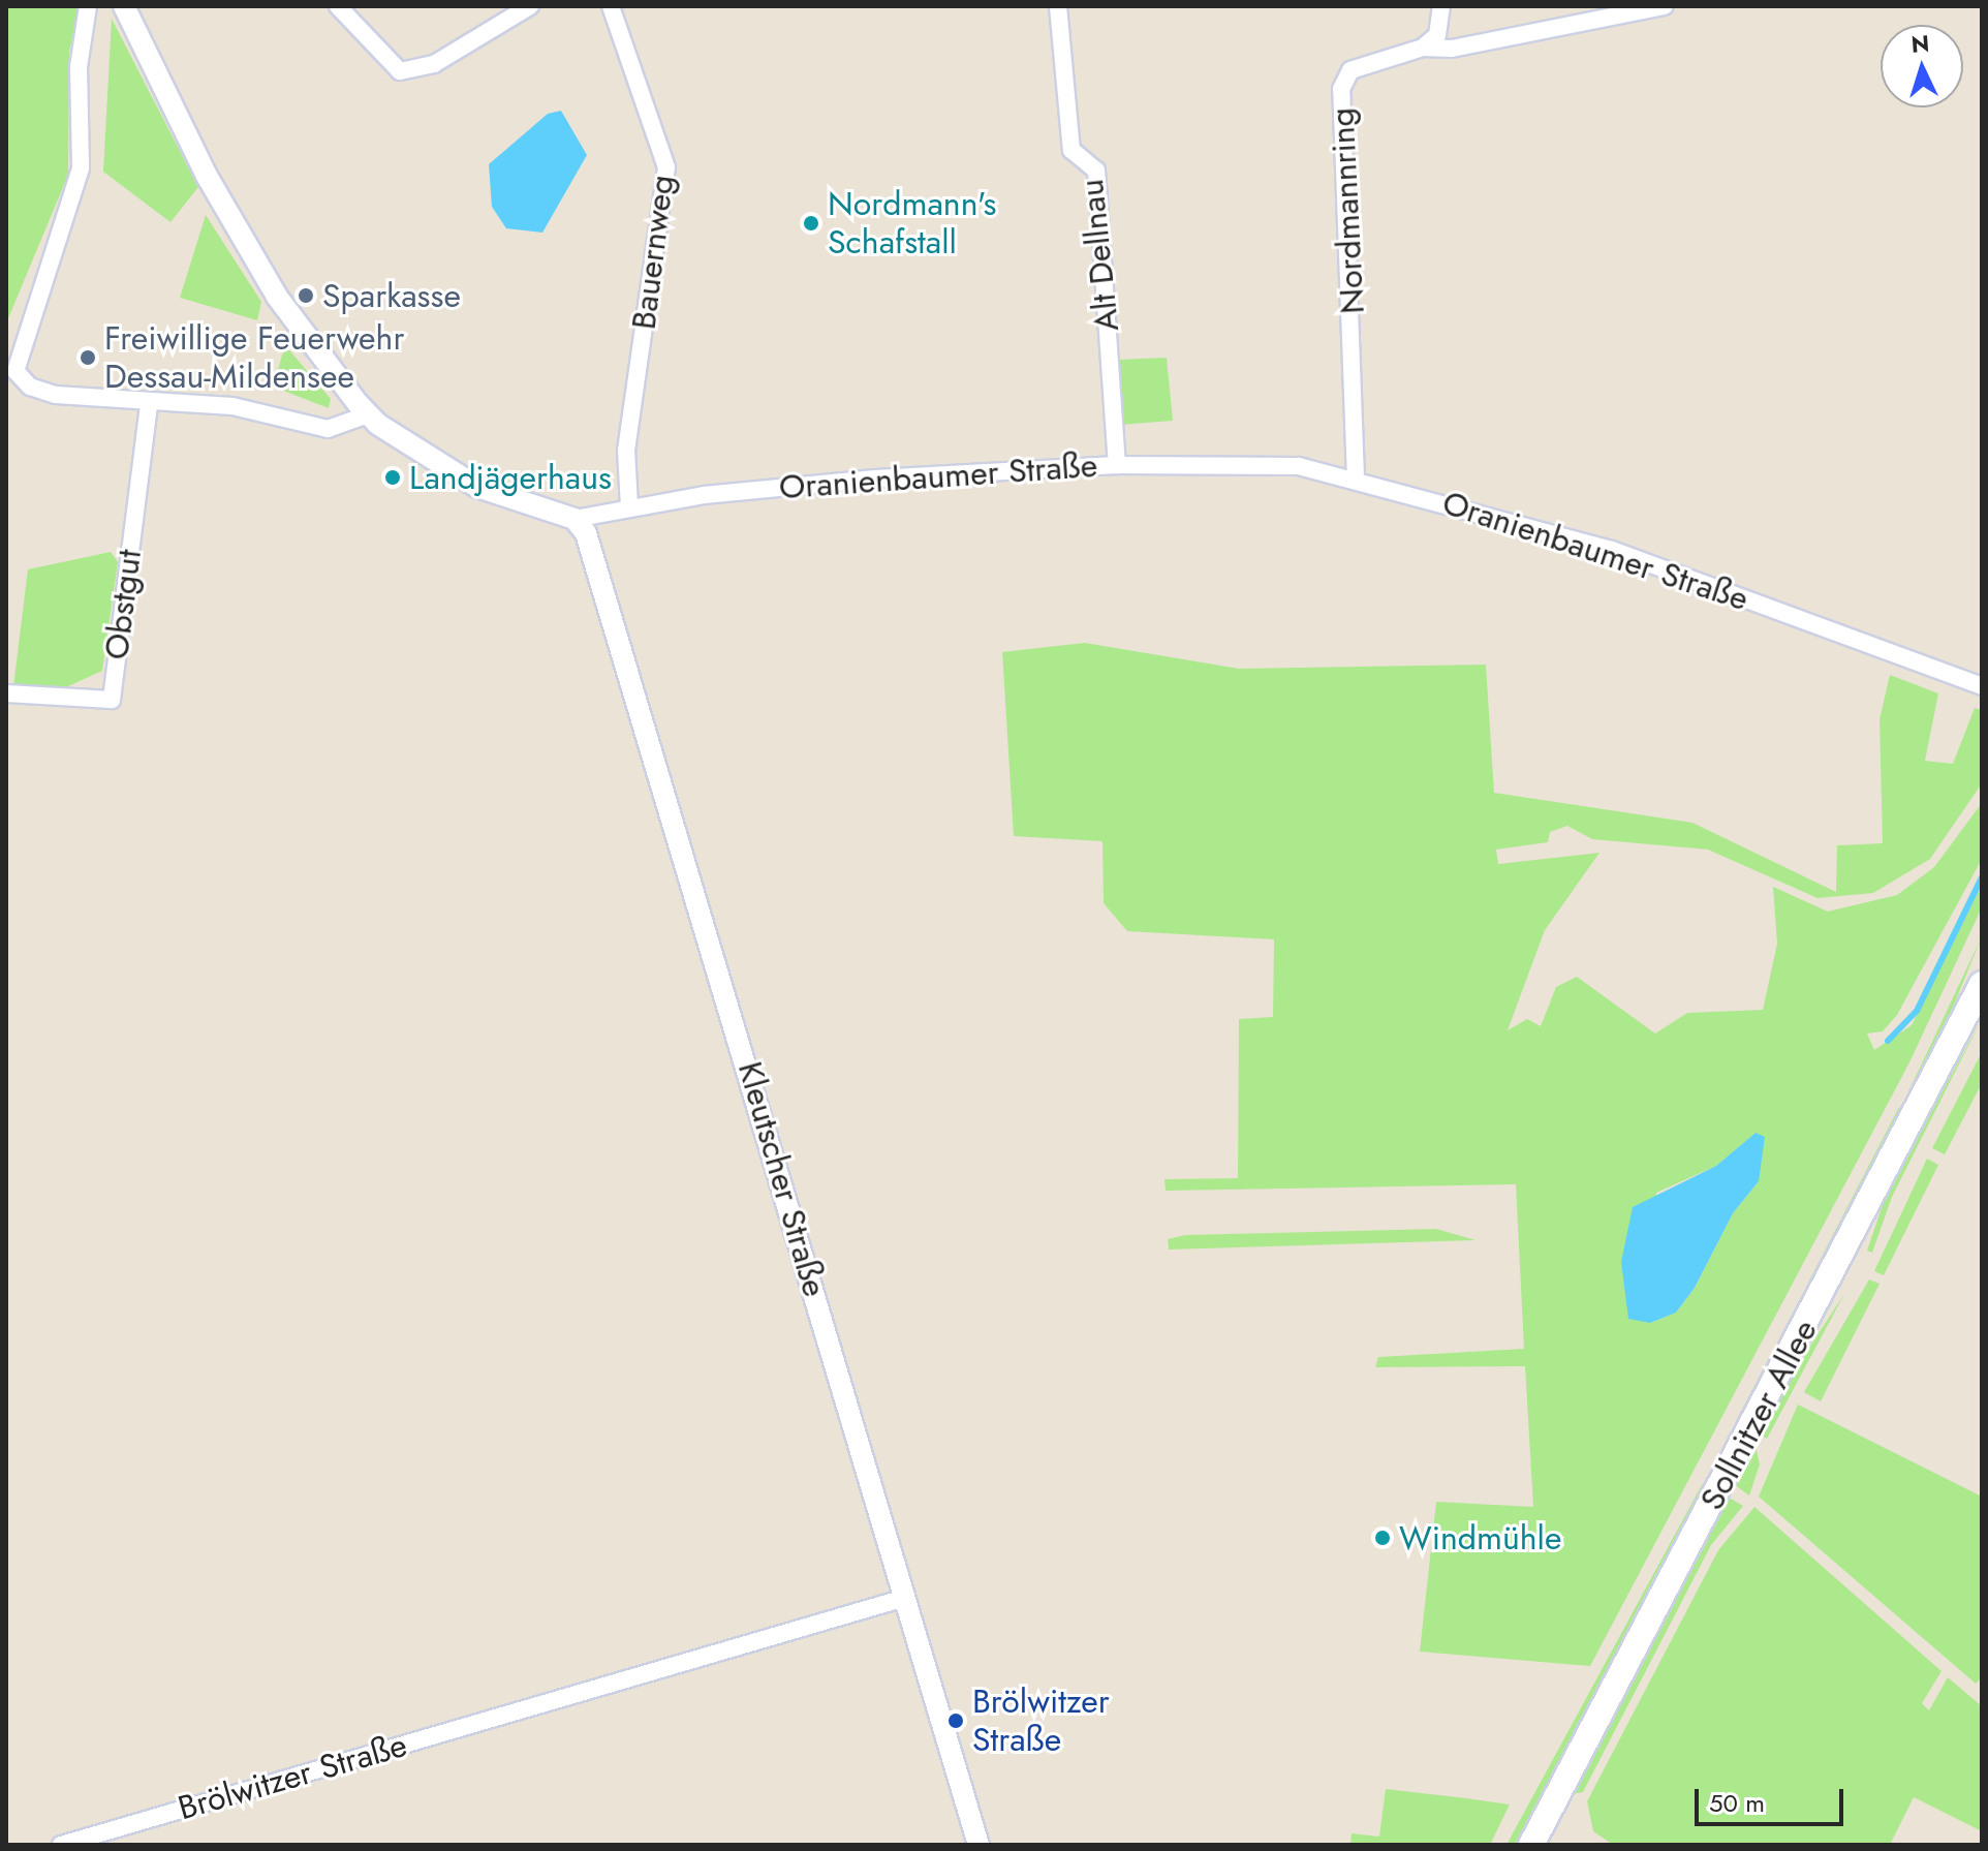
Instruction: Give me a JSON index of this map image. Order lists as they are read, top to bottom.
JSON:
{
  "streets": {
    "main road": ["Sollnitzer Allee"],
    "street": [
      "Nordmannring",
      "Bauernweg",
      "Alt Dellnau",
      "Oranienbaumer Straße",
      "Obstgut",
      "Kleutscher Straße",
      "Brölwitzer Straße"
    ]
  },
  "crossings": [
    ["Nordmannring", "Oranienbaumer Straße"],
    ["Bauernweg", "Oranienbaumer Straße"],
    ["Alt Dellnau", "Oranienbaumer Straße"],
    ["Oranienbaumer Straße", "Kleutscher Straße"],
    ["Kleutscher Straße", "Brölwitzer Straße"]
  ],
  "places": [
    "Nordmann's Schafstall",
    "Sparkasse",
    "Freiwillige Feuerwehr Dessau-Mildensee",
    "Landjägerhaus",
    "Windmühle",
    "Brölwitzer Straße"
  ],
  "scale_bar": "50 m",
  "north": "top"
}
